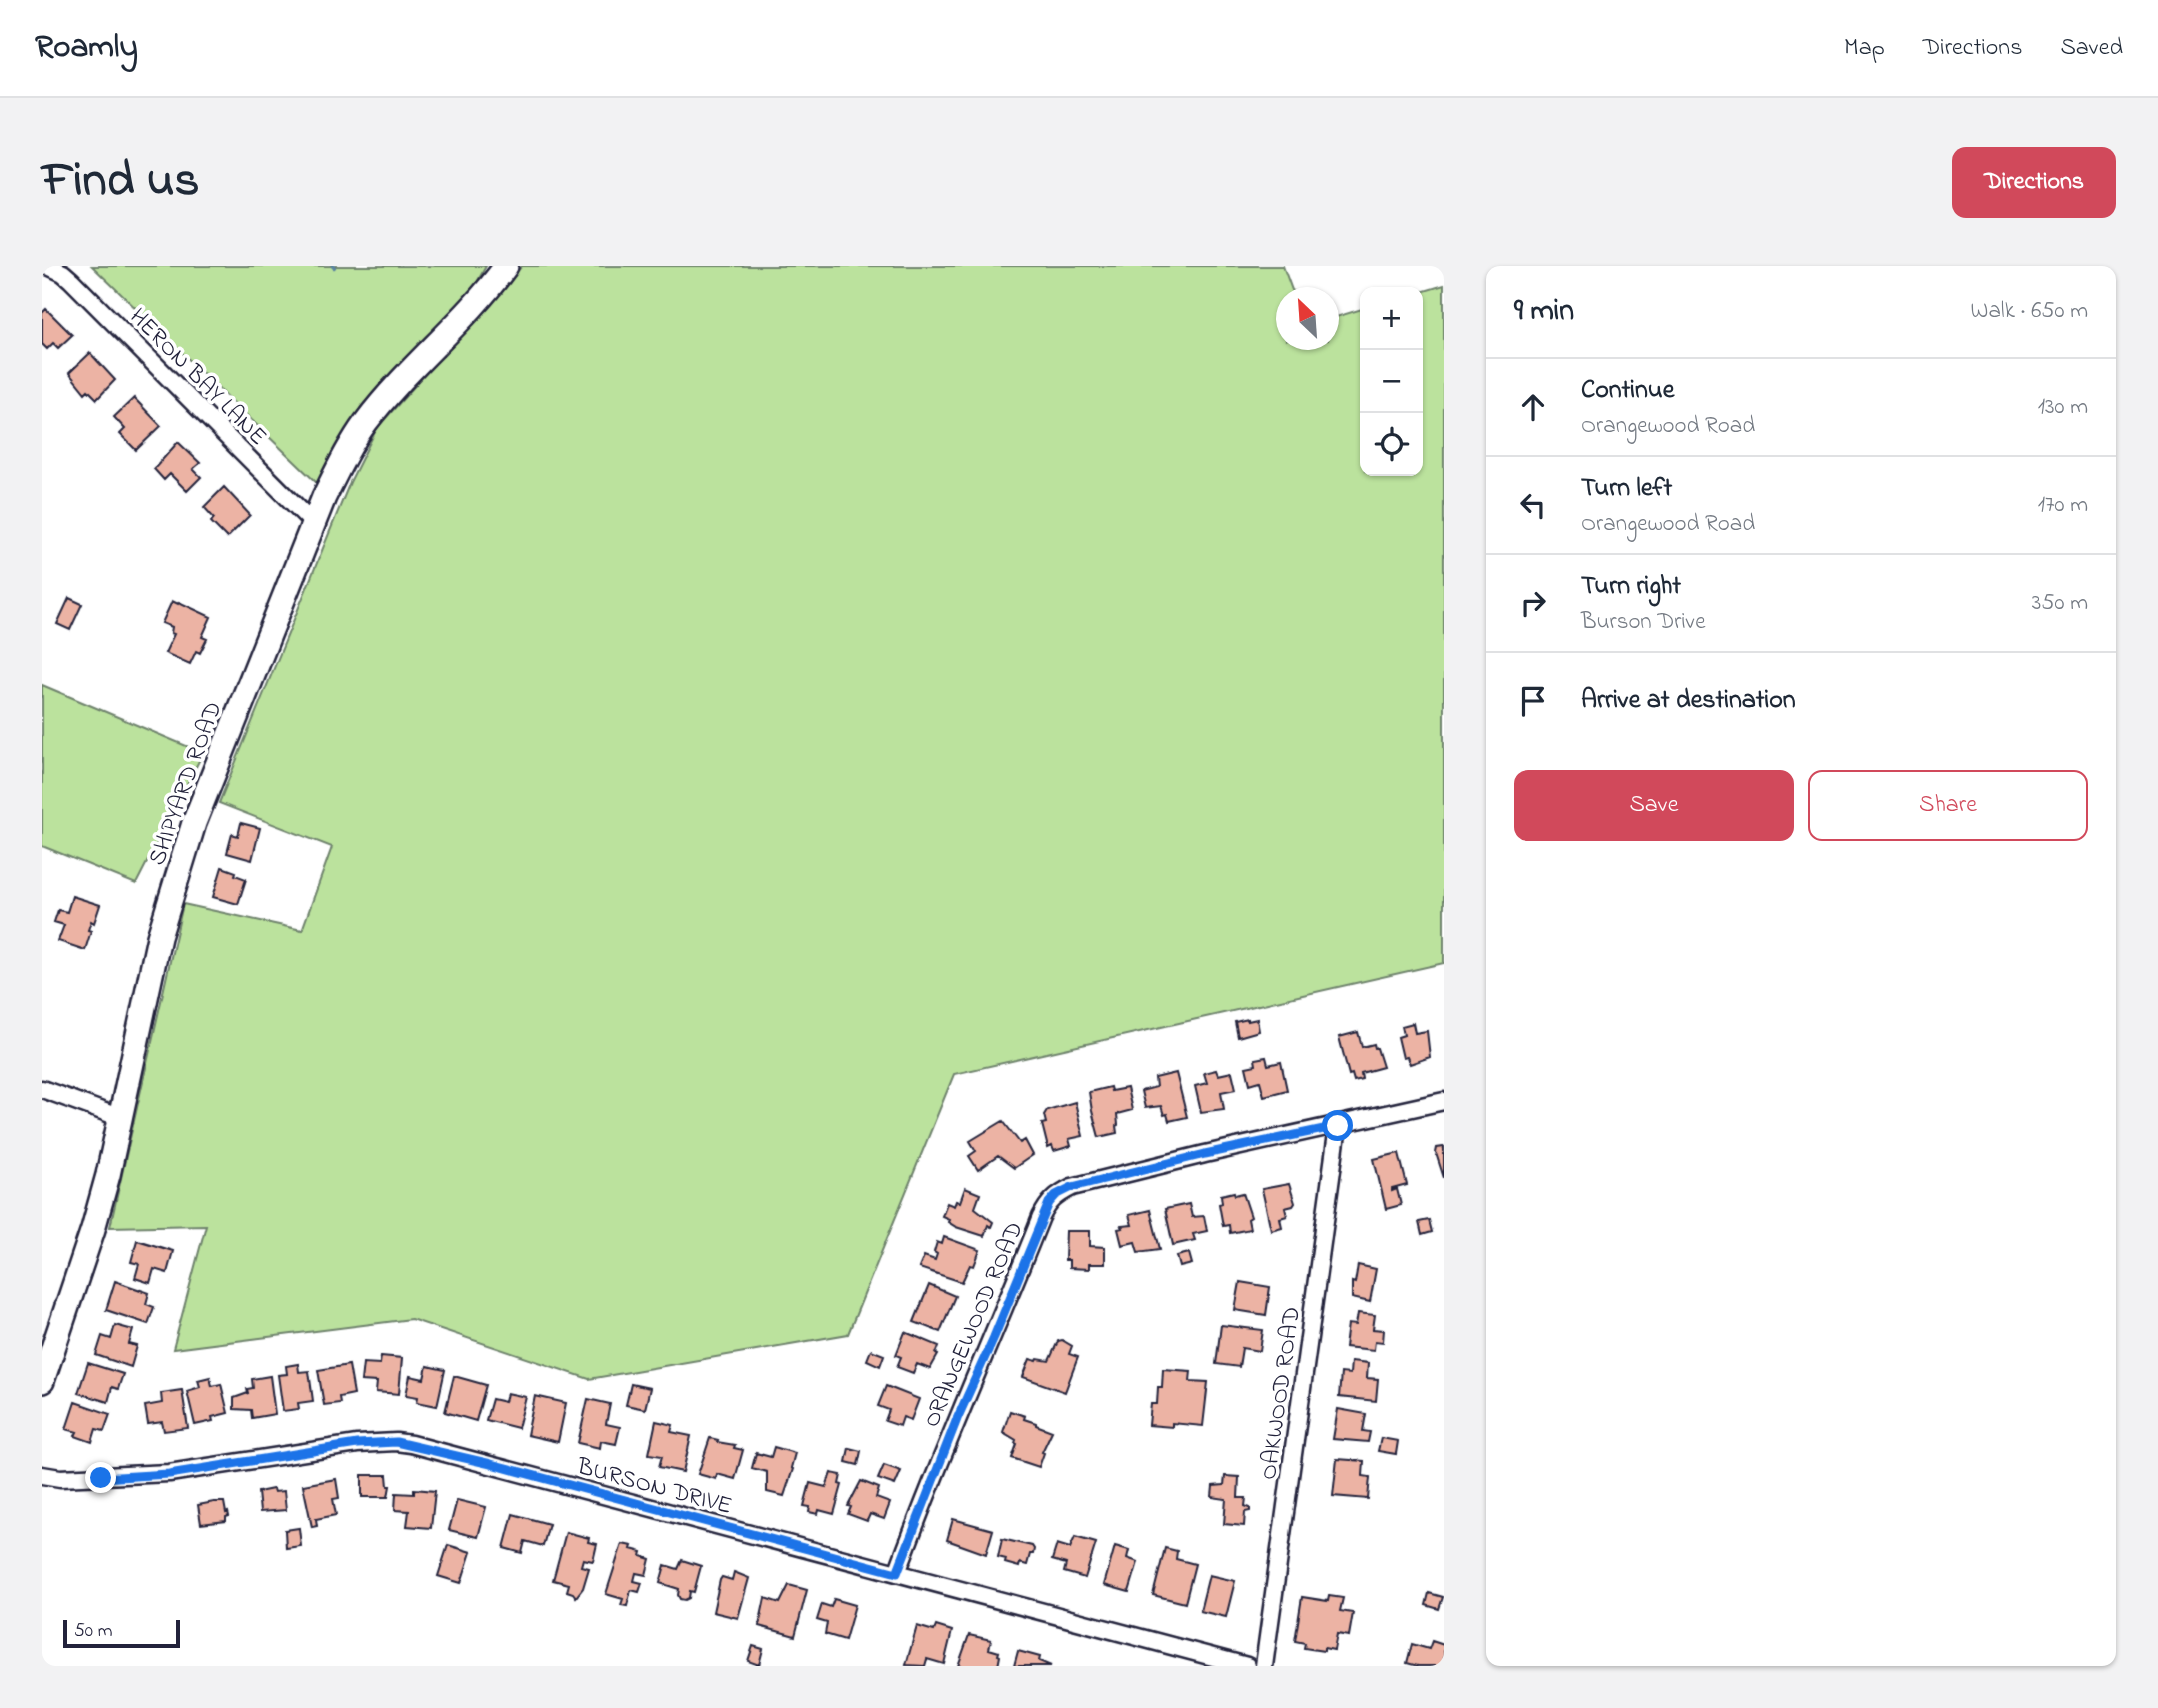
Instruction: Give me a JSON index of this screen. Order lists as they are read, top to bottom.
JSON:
{
  "streets": {
    "street": [
      "HERON BAY LANE",
      "SHIPYARD ROAD",
      "ORANGEWOOD ROAD",
      "OAKWOOD ROAD",
      "BURSON DRIVE"
    ]
  },
  "crossings": [
    ["HERON BAY LANE", "SHIPYARD ROAD"],
    ["ORANGEWOOD ROAD", "OAKWOOD ROAD"],
    ["ORANGEWOOD ROAD", "BURSON DRIVE"]
  ],
  "scale_bar": "50 m",
  "north": "top left",
  "page": {
    "header": "Roamly",
    "nav": ["Map", "Directions", "Saved"],
    "title": "Find us",
    "buttons": [
      "Directions",
      ["Save", "Share"]
    ],
    "heading": ["9 min", "Walk · 650 m"],
    "map_buttons": ["+", "−"],
    "list": [
      ["Continue", "Orangewood Road", "130 m"],
      ["Turn left", "Orangewood Road", "170 m"],
      ["Turn right", "Burson Drive", "350 m"],
      "Arrive at destination"
    ],
    "scale": "50 m"
  }
}
